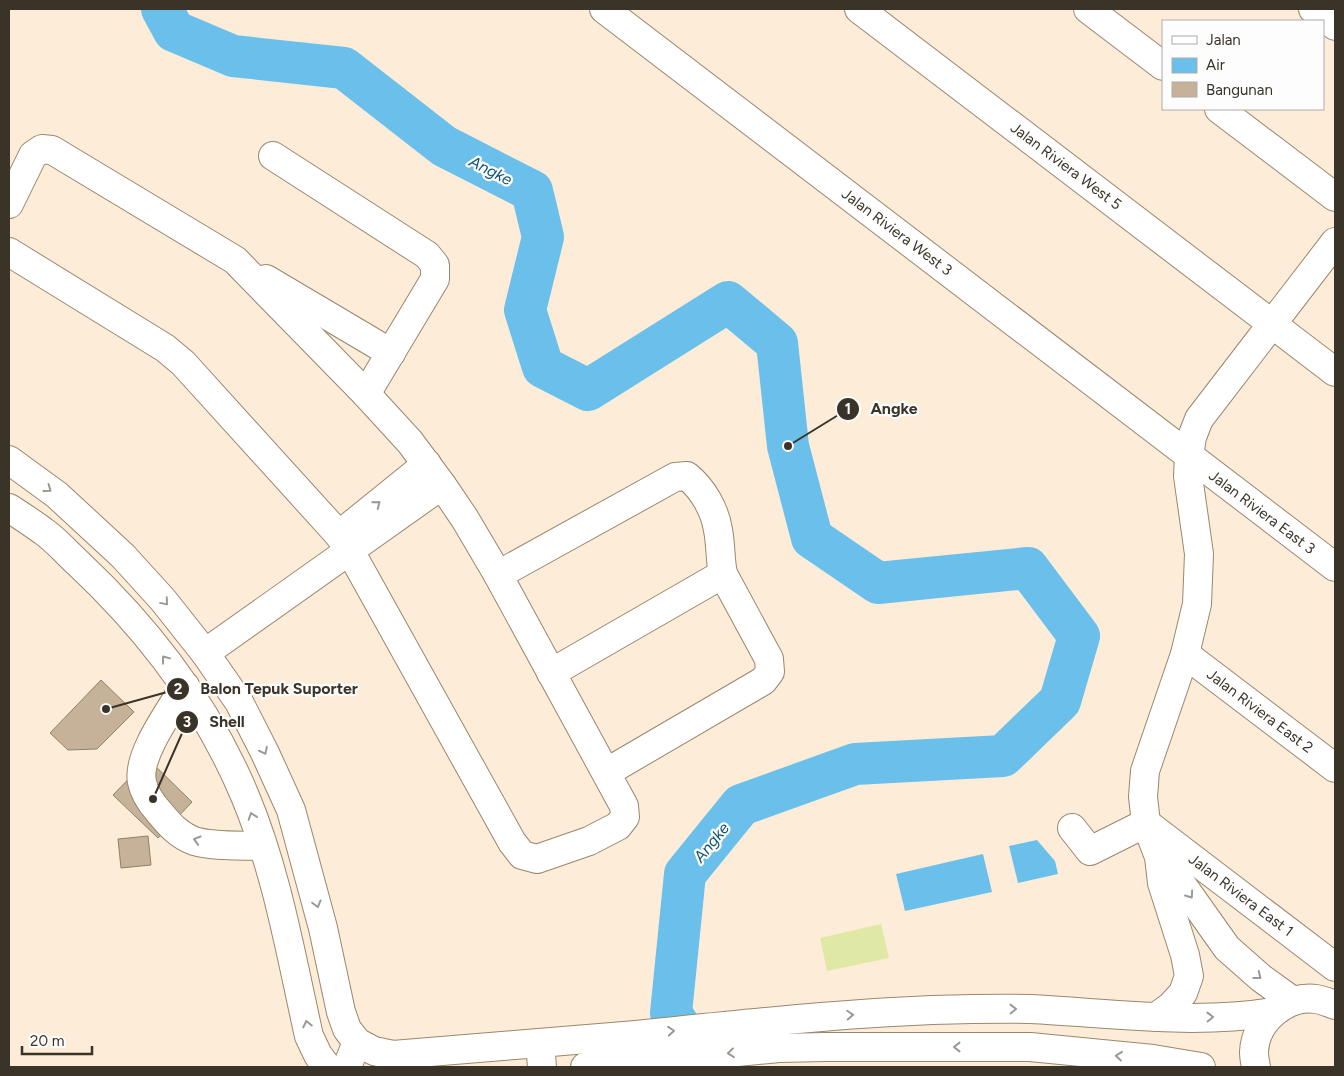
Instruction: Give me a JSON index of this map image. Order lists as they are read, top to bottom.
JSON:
{
  "streets": {
    "street": [
      "Jalan Riviera West 5",
      "Jalan Riviera West 3",
      "Jalan Riviera East 3",
      "Jalan Riviera East 2",
      "Jalan Riviera East 1"
    ]
  },
  "crossings": [
    ["Jalan Riviera West 3", "Jalan Riviera East 3"]
  ],
  "water": ["Angke"],
  "places": ["Angke", "Balon Tepuk Suporter", "Shell"],
  "legend": ["Jalan", "Air", "Bangunan"],
  "scale_bar": "20 m"
}
